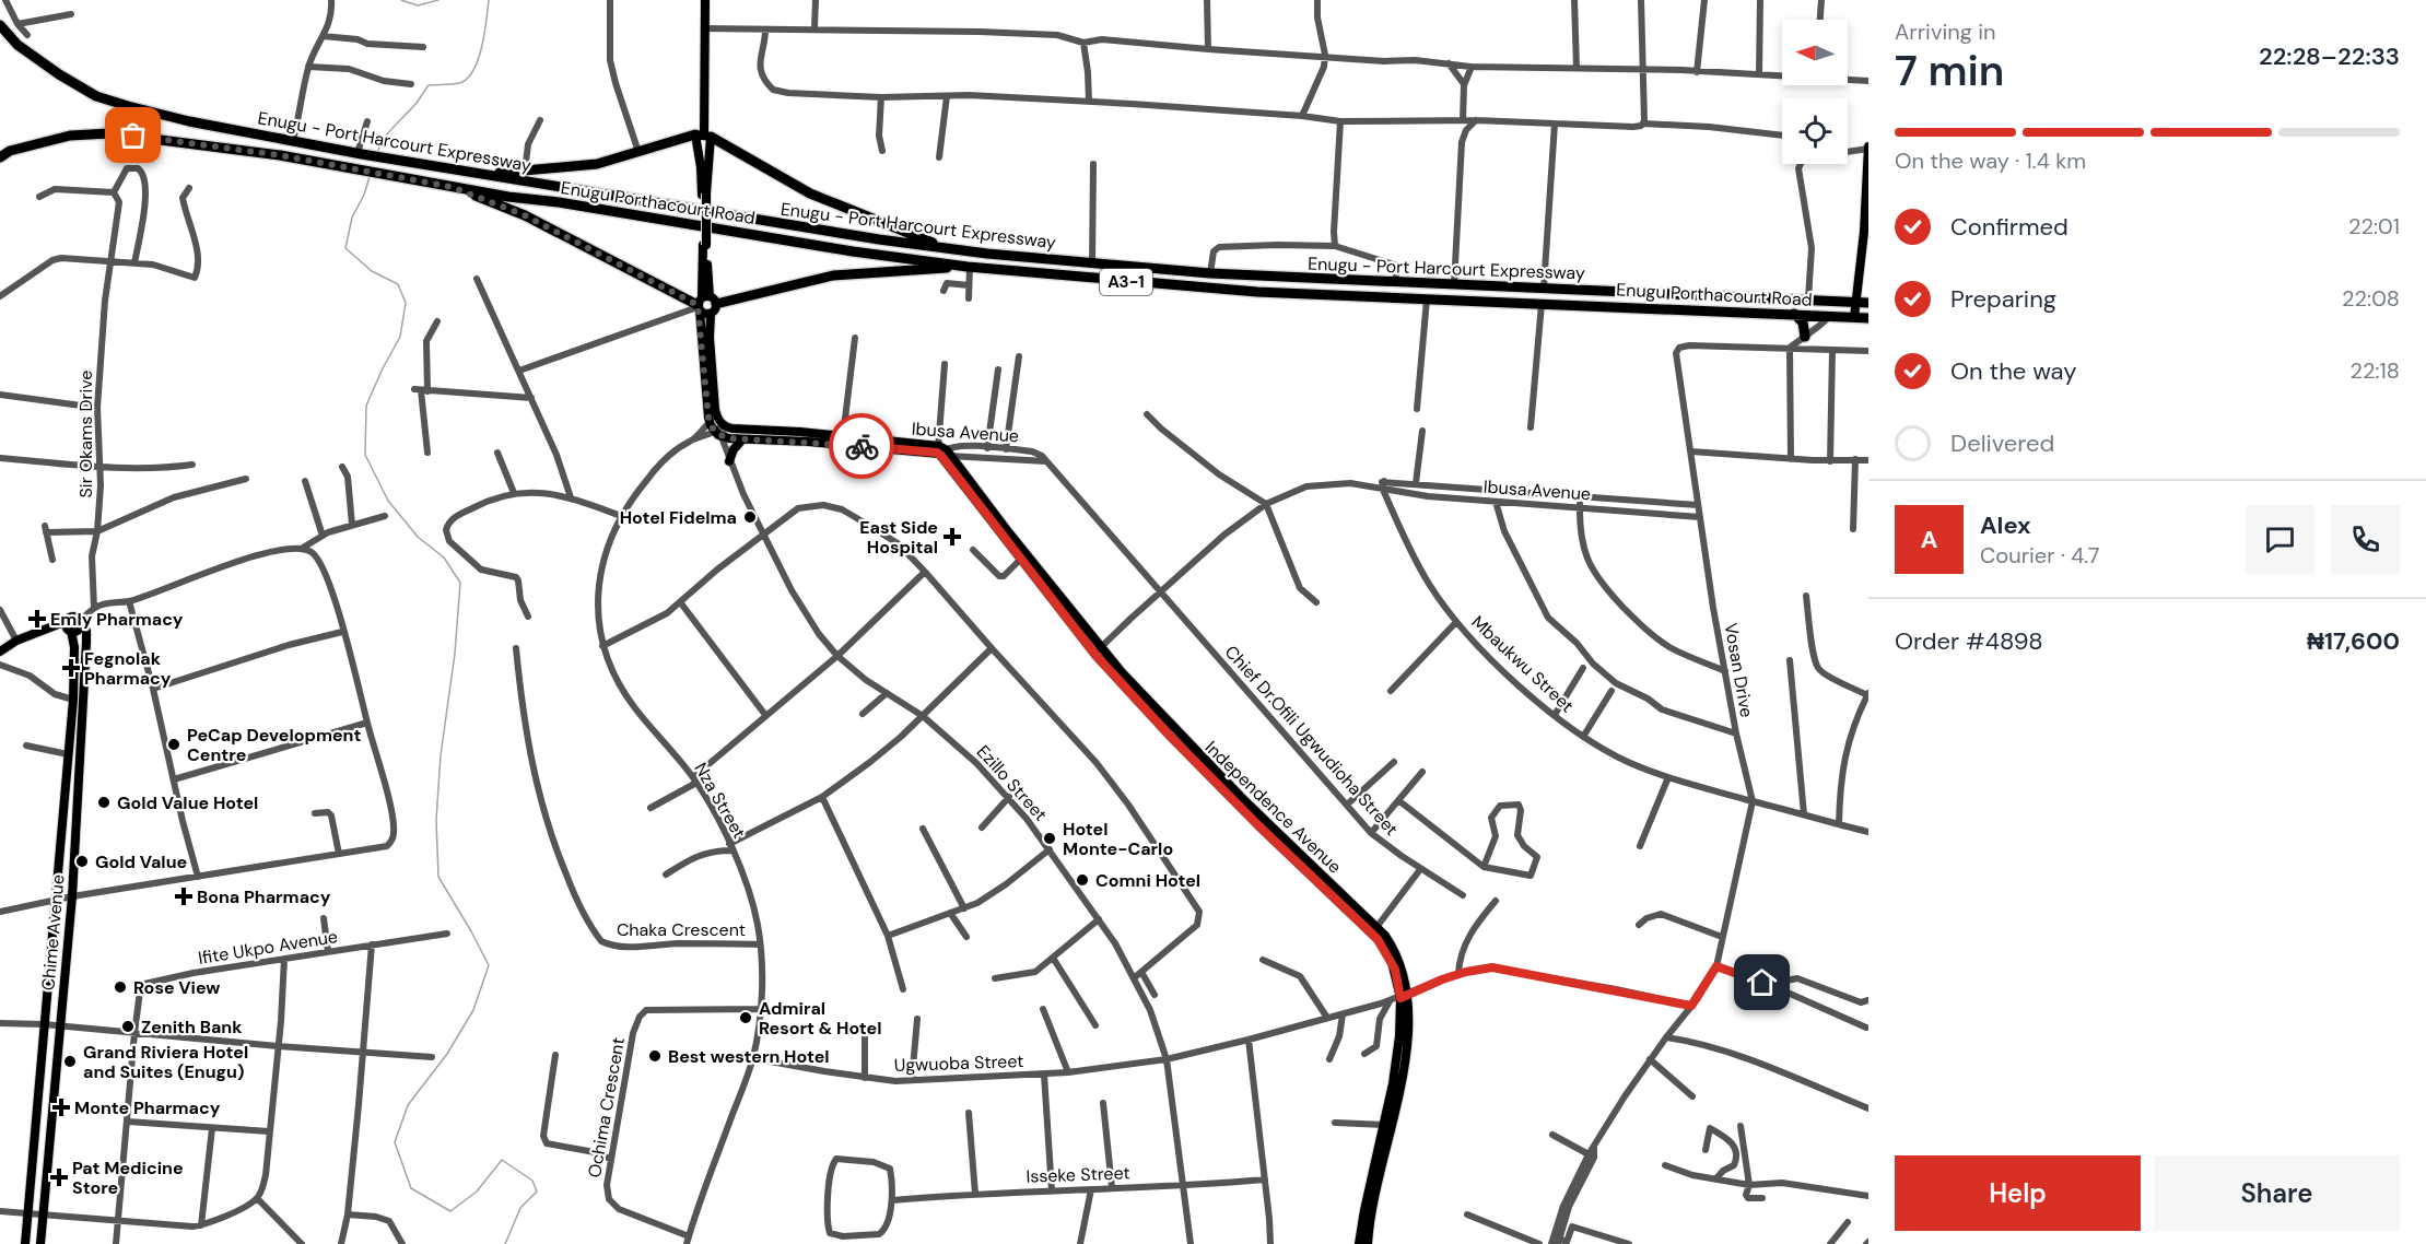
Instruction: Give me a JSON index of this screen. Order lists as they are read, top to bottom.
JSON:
{
  "streets": {
    "highway": ["Enugu - Port Harcourt Expressway", "Enugu Porthacourt Road", "A3-1"],
    "main road": ["Ibusa Avenue", "Independence Avenue", "Chime Avenue"],
    "street": [
      "Sir Okams Drive",
      "Mbaukwu Street",
      "Vosan Drive",
      "Chief Dr.Ofili Ugwudioha Street",
      "Ezillo Street",
      "Nza Street",
      "Chaka Crescent",
      "Ifite Ukpo Avenue",
      "Ugwuoba Street",
      "Ochima Crescent",
      "Isseke Street"
    ]
  },
  "crossings": [
    ["Ibusa Avenue", "Mbaukwu Street"],
    ["Ibusa Avenue", "Vosan Drive"],
    ["Ibusa Avenue", "Chief Dr.Ofili Ugwudioha Street"],
    ["Ibusa Avenue", "Ezillo Street"],
    ["Ibusa Avenue", "Independence Avenue"],
    ["Mbaukwu Street", "Vosan Drive"],
    ["Vosan Drive", "Ugwuoba Street"],
    ["Ezillo Street", "Ugwuoba Street"],
    ["Ezillo Street", "Isseke Street"],
    ["Nza Street", "Chaka Crescent"],
    ["Nza Street", "Ugwuoba Street"],
    ["Nza Street", "Ochima Crescent"],
    ["Independence Avenue", "Ugwuoba Street"]
  ],
  "places": {
    "other": [
      "Hotel Fidelma",
      "PeCap Development Centre",
      "Gold Value Hotel",
      "Hotel Monte-Carlo",
      "Gold Value",
      "Comni Hotel",
      "Rose View",
      "Admiral Resort & Hotel",
      "Zenith Bank",
      "Best western Hotel",
      "Grand Riviera Hotel and Suites (Enugu)"
    ],
    "health": [
      "East Side Hospital",
      "Emly Pharmacy",
      "Fegnolak Pharmacy",
      "Bona Pharmacy",
      "Monte Pharmacy",
      "Pat Medicine Store"
    ]
  },
  "north": "left",
  "page": {
    "heading": ["7 min", "Arriving in", "22:28–22:33"],
    "panel": [
      "Alex",
      "Courier · 4.7",
      "Order #4898",
      "₦17,600"
    ],
    "bar": "On the way · 1.4 km",
    "list": [
      ["Confirmed", "22:01"],
      ["Preparing", "22:08"],
      ["On the way", "22:18"],
      "Delivered"
    ],
    "round": "A",
    "buttons": ["Help", "Share"]
  }
}
